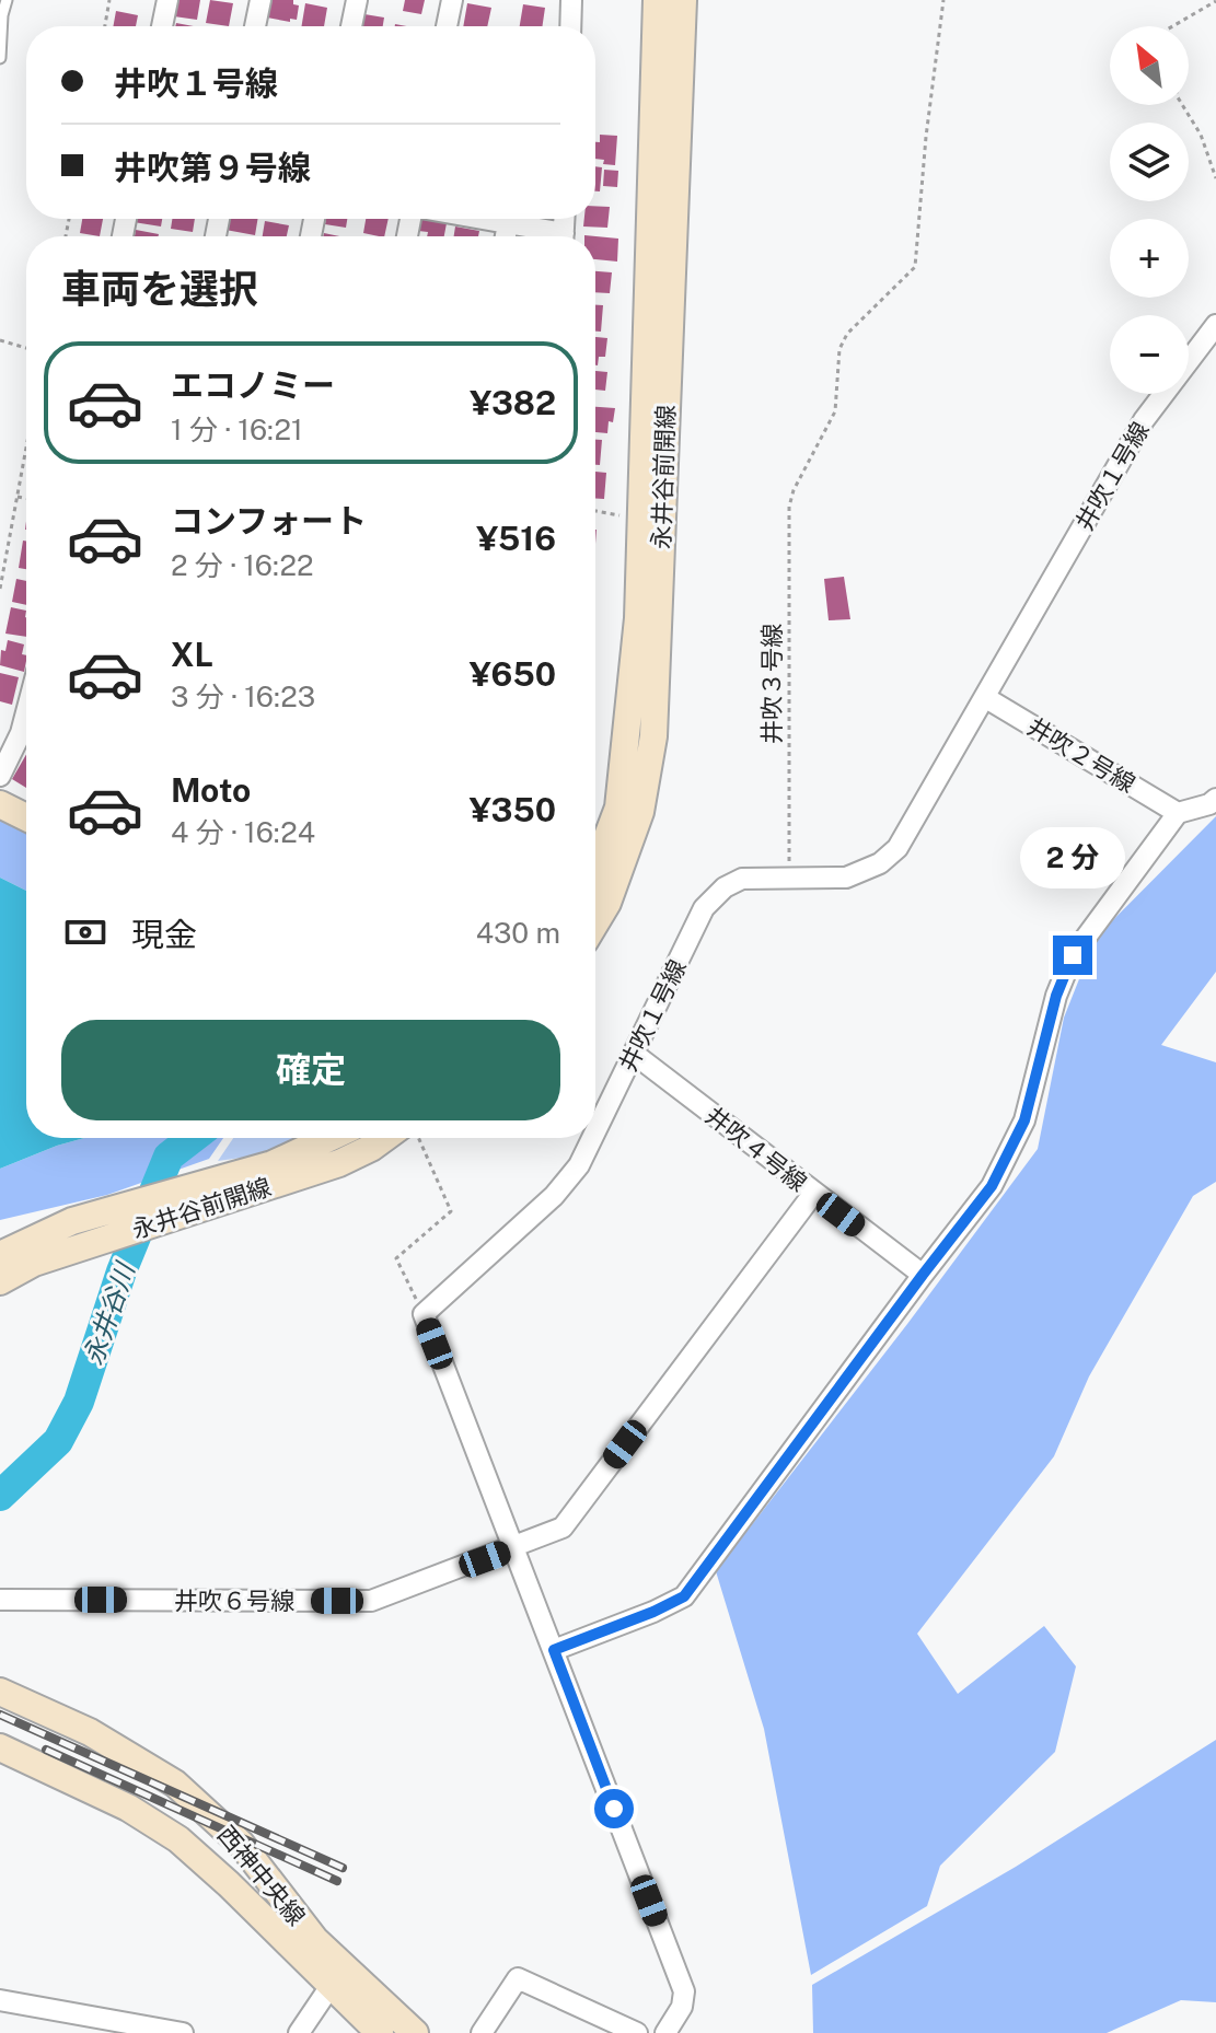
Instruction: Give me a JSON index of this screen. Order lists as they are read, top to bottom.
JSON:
{
  "streets": {
    "street": [
      "井吹１号線",
      "永井谷前開線",
      "井吹２号線",
      "井吹４号線",
      "井吹６号線",
      "西神中央線"
    ],
    "path": ["井吹３号線"]
  },
  "crossings": [
    ["井吹１号線", "井吹３号線"],
    ["井吹１号線", "井吹２号線"],
    ["井吹１号線", "井吹４号線"],
    ["井吹４号線", "井吹６号線"]
  ],
  "water": ["永井谷川"],
  "north": "top left",
  "page": {
    "map_buttons": ["+", "−"],
    "banner": ["井吹１号線", "井吹第９号線"],
    "heading": "車両を選択",
    "list": [
      {
        "name": "エコノミー",
        "note": "1 分 · 16:21",
        "value": "¥382"
      },
      {
        "name": "コンフォート",
        "note": "2 分 · 16:22",
        "value": "¥516"
      },
      {
        "name": "XL",
        "note": "3 分 · 16:23",
        "value": "¥650"
      },
      {
        "name": "Moto",
        "note": "4 分 · 16:24",
        "value": "¥350"
      }
    ],
    "bubble": "2 分",
    "pay": ["現金", "430 m"],
    "buttons": "確定"
  }
}
